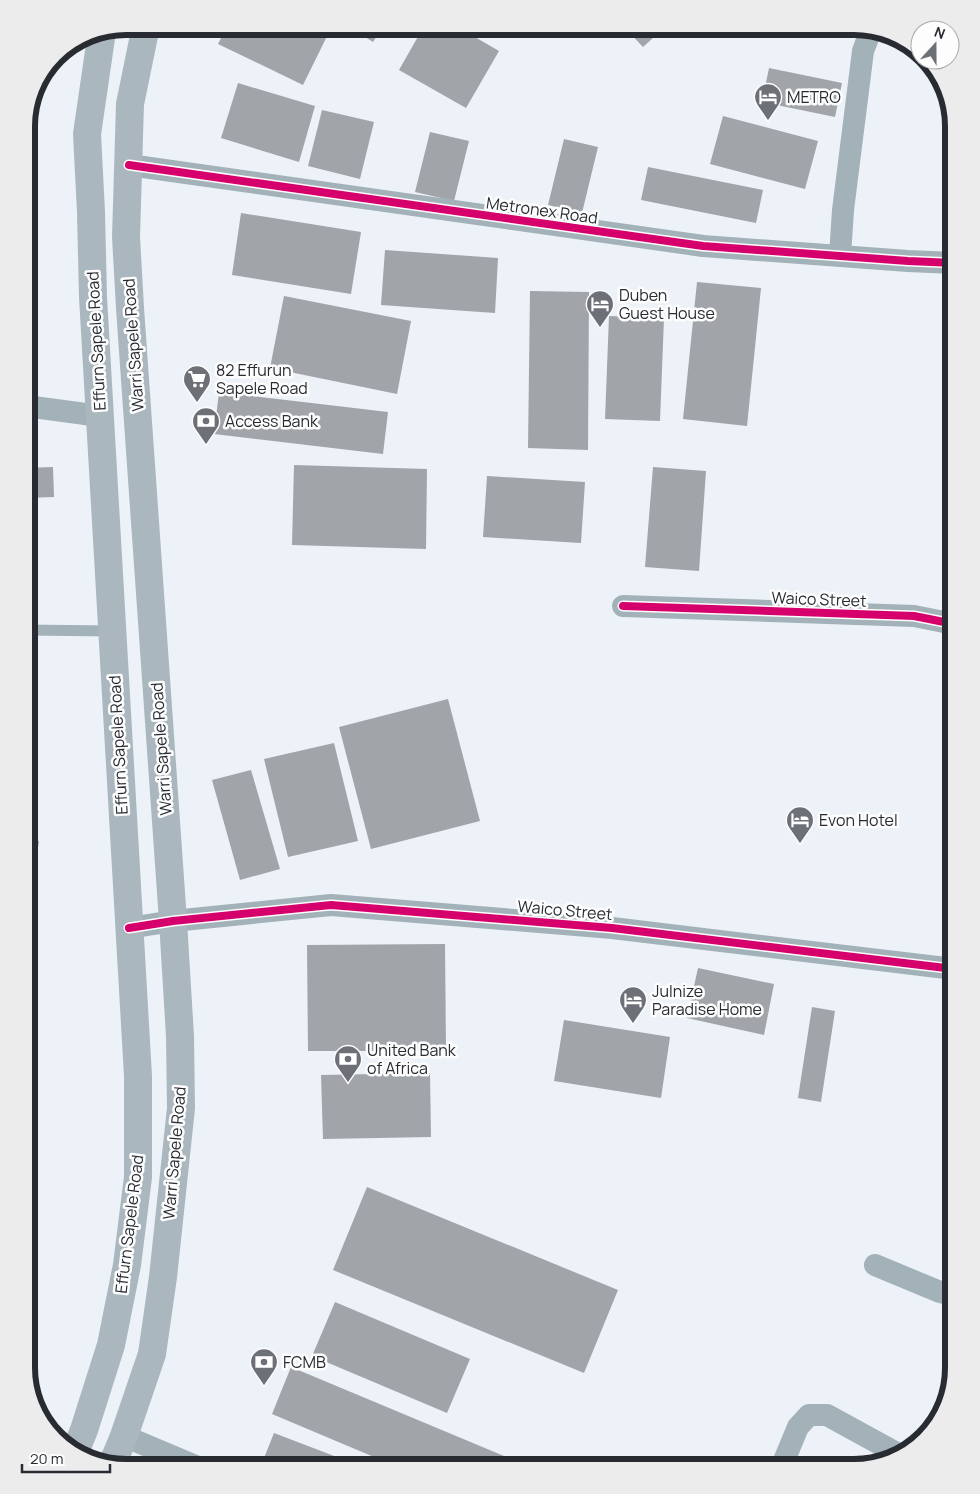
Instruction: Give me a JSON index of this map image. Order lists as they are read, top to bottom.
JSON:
{
  "streets": {
    "highway": ["Effurn Sapele Road", "Warri Sapele Road"],
    "street": ["Metronex Road", "Waico Street"]
  },
  "crossings": [
    ["Metronex Road", "Warri Sapele Road"],
    ["Effurn Sapele Road", "Waico Street"],
    ["Warri Sapele Road", "Waico Street"]
  ],
  "places": {
    "hotel": [
      "METRO",
      "Duben Guest House",
      "Evon Hotel",
      "Julnize Paradise Home"
    ],
    "supermarket": ["82 Effurun Sapele Road"],
    "bank": ["Access Bank", "United Bank of Africa", "FCMB"]
  },
  "scale_bar": "20 m",
  "north": "top"
}
